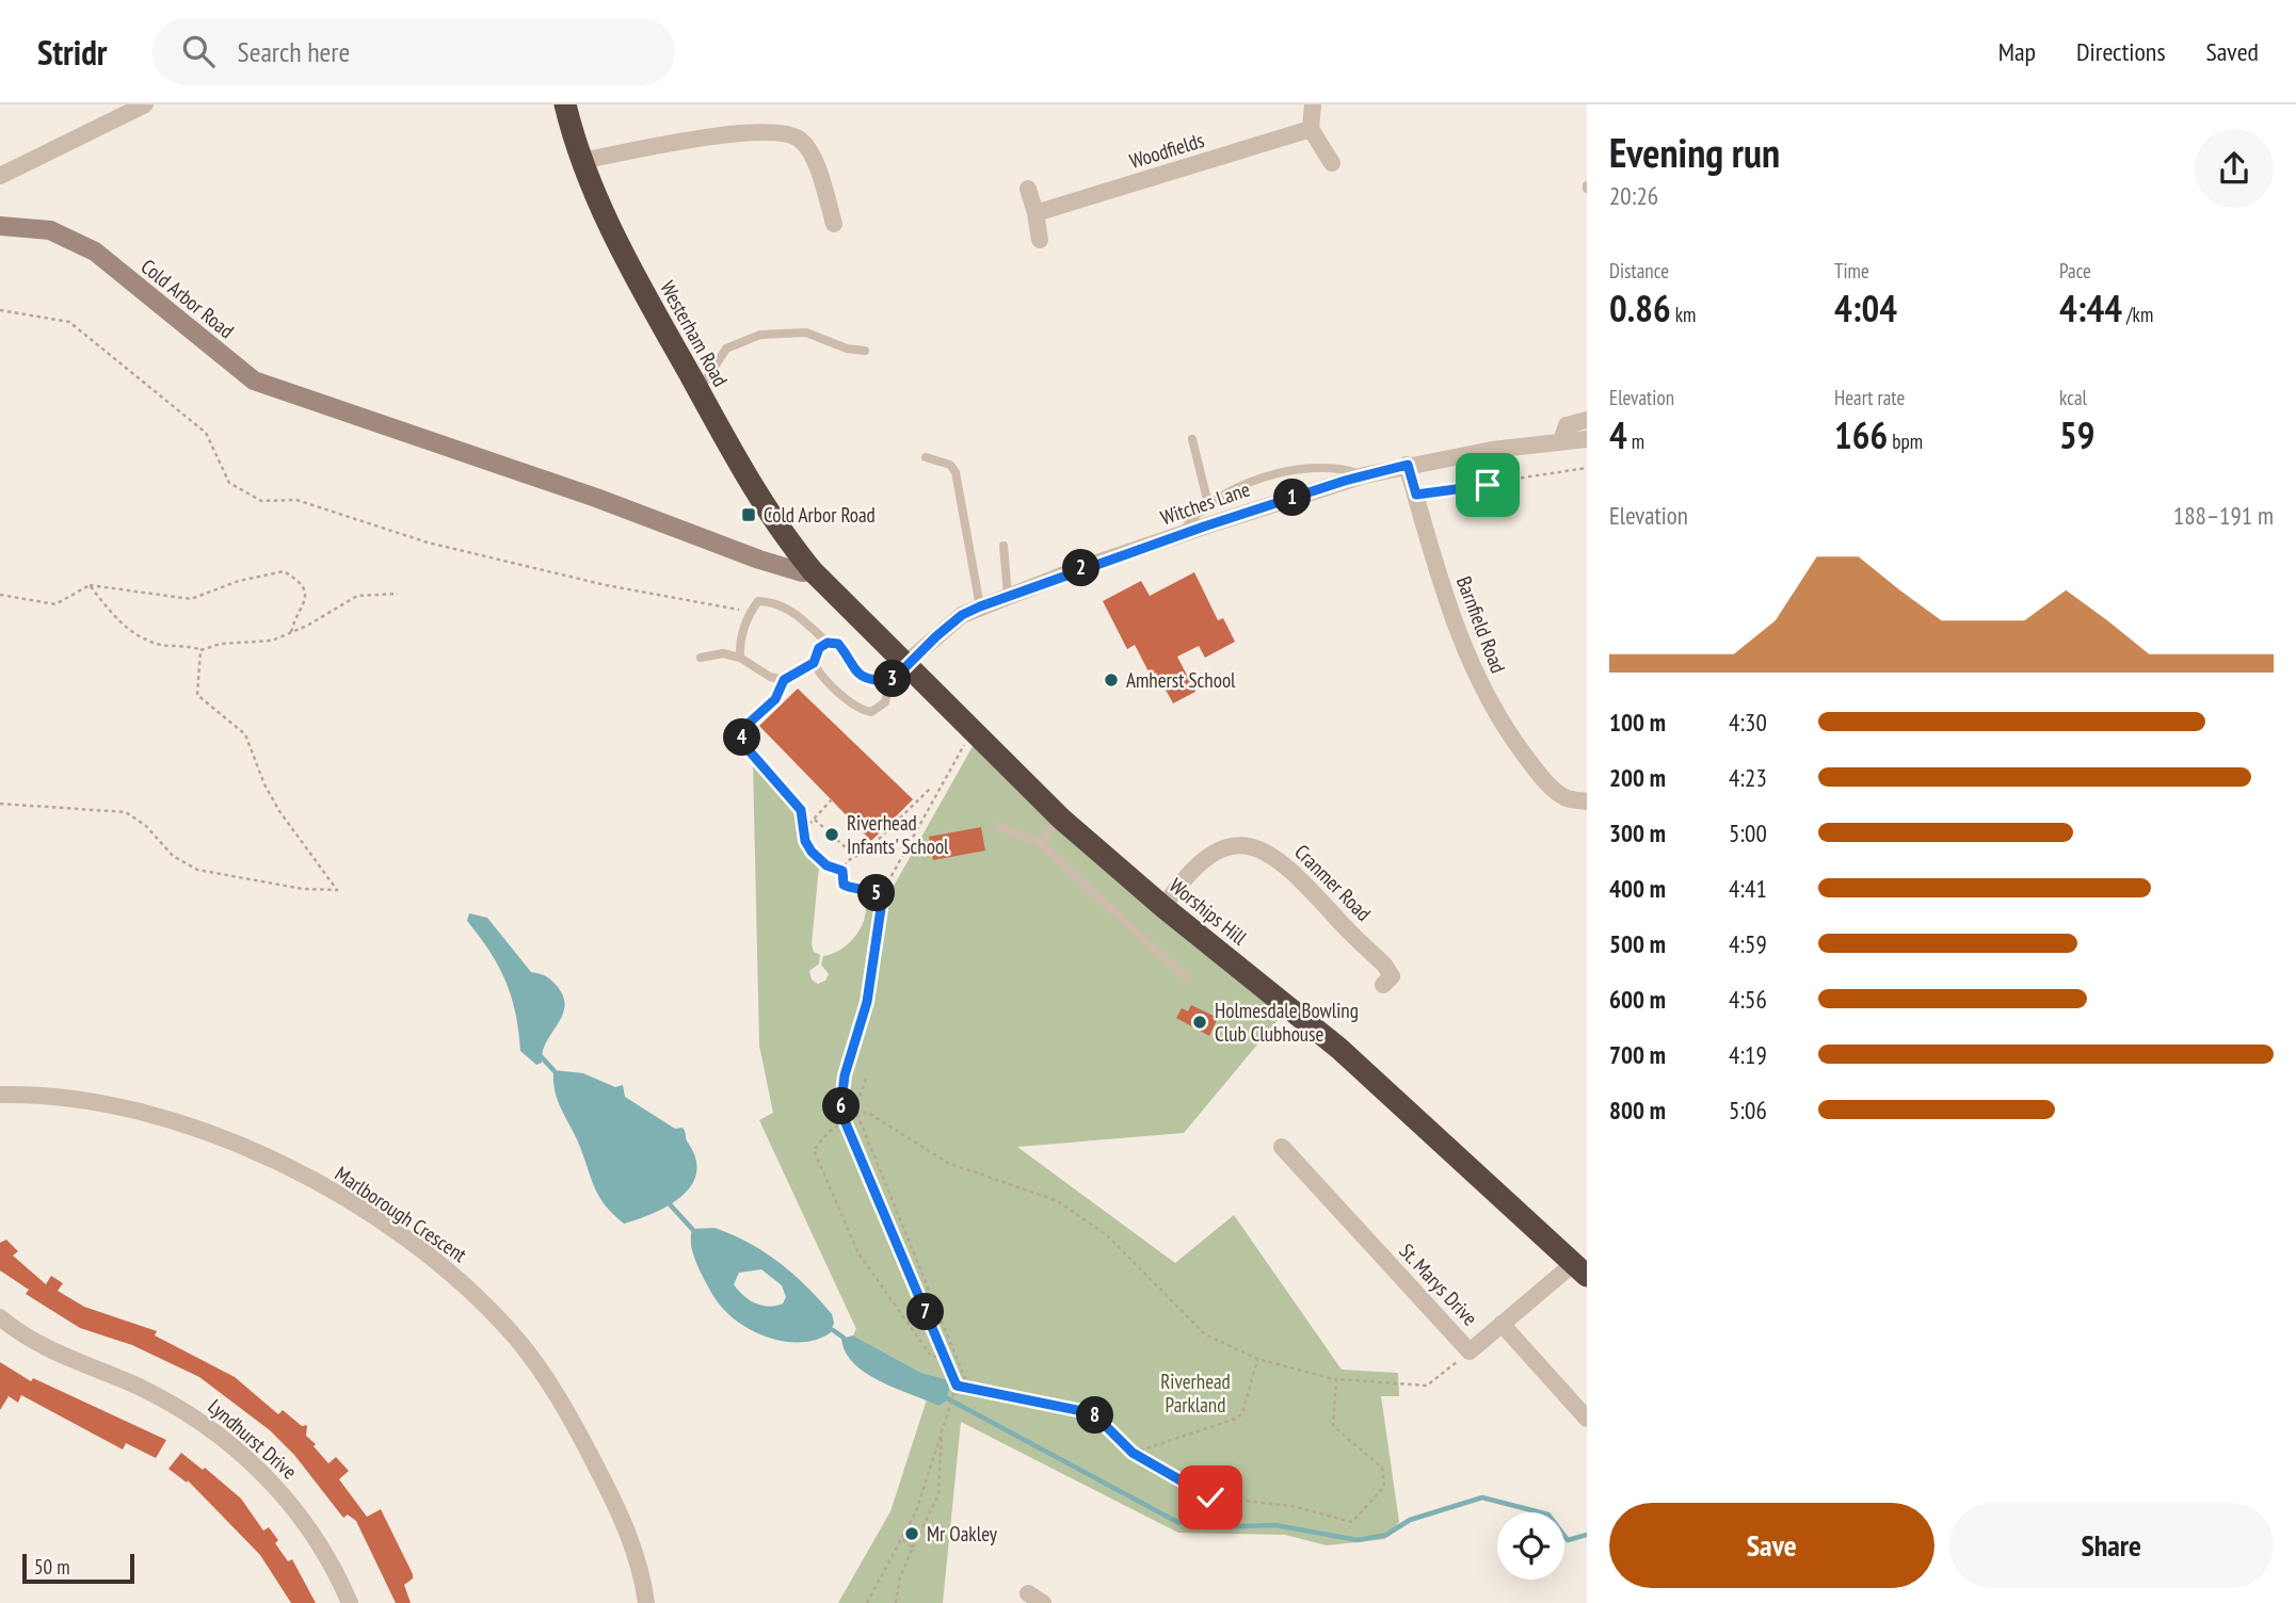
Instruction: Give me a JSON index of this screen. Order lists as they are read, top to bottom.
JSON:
{
  "streets": {
    "highway": ["Westerham Road", "Worships Hill"],
    "main road": ["Cold Arbor Road"],
    "street": [
      "Woodfields",
      "Witches Lane",
      "Barnfield Road",
      "Cranmer Road",
      "Marlborough Crescent",
      "St. Marys Drive",
      "Lyndhurst Drive"
    ]
  },
  "crossings": [
    ["Cold Arbor Road", "Westerham Road"],
    ["Cold Arbor Road", "Worships Hill"],
    ["Westerham Road", "Worships Hill"],
    ["Witches Lane", "Barnfield Road"],
    ["Witches Lane", "Worships Hill"],
    ["Cranmer Road", "Worships Hill"],
    ["Worships Hill", "St. Marys Drive"]
  ],
  "parks": ["Riverhead Parkland"],
  "places": {
    "transit": ["Cold Arbor Road"],
    "other": [
      "Amherst School",
      "Riverhead Infants' School",
      "Holmesdale Bowling Club Clubhouse",
      "Mr Oakley"
    ]
  },
  "scale_bar": "50 m",
  "page": {
    "header": "Stridr",
    "search": "Search here",
    "nav": ["Map", "Directions", "Saved"],
    "heading": ["Evening run", "20:26"],
    "stats": [
      ["Distance", "0.86 km"],
      ["Time", "4:04"],
      ["Pace", "4:44 /km"],
      ["Elevation", "4 m"],
      ["Heart rate", "166 bpm"],
      ["kcal", "59"]
    ],
    "pins": [
      "1",
      "2",
      "3",
      "4",
      "5",
      "6",
      "7",
      "8"
    ],
    "chart": ["Elevation", "188–191 m"],
    "list": [
      {
        "name": "100 m",
        "note": "4:30"
      },
      {
        "name": "200 m",
        "note": "4:23"
      },
      {
        "name": "300 m",
        "note": "5:00"
      },
      {
        "name": "400 m",
        "note": "4:41"
      },
      {
        "name": "500 m",
        "note": "4:59"
      },
      {
        "name": "600 m",
        "note": "4:56"
      },
      {
        "name": "700 m",
        "note": "4:19"
      },
      {
        "name": "800 m",
        "note": "5:06"
      }
    ],
    "buttons": ["Save", "Share"],
    "scale": "50 m"
  }
}
